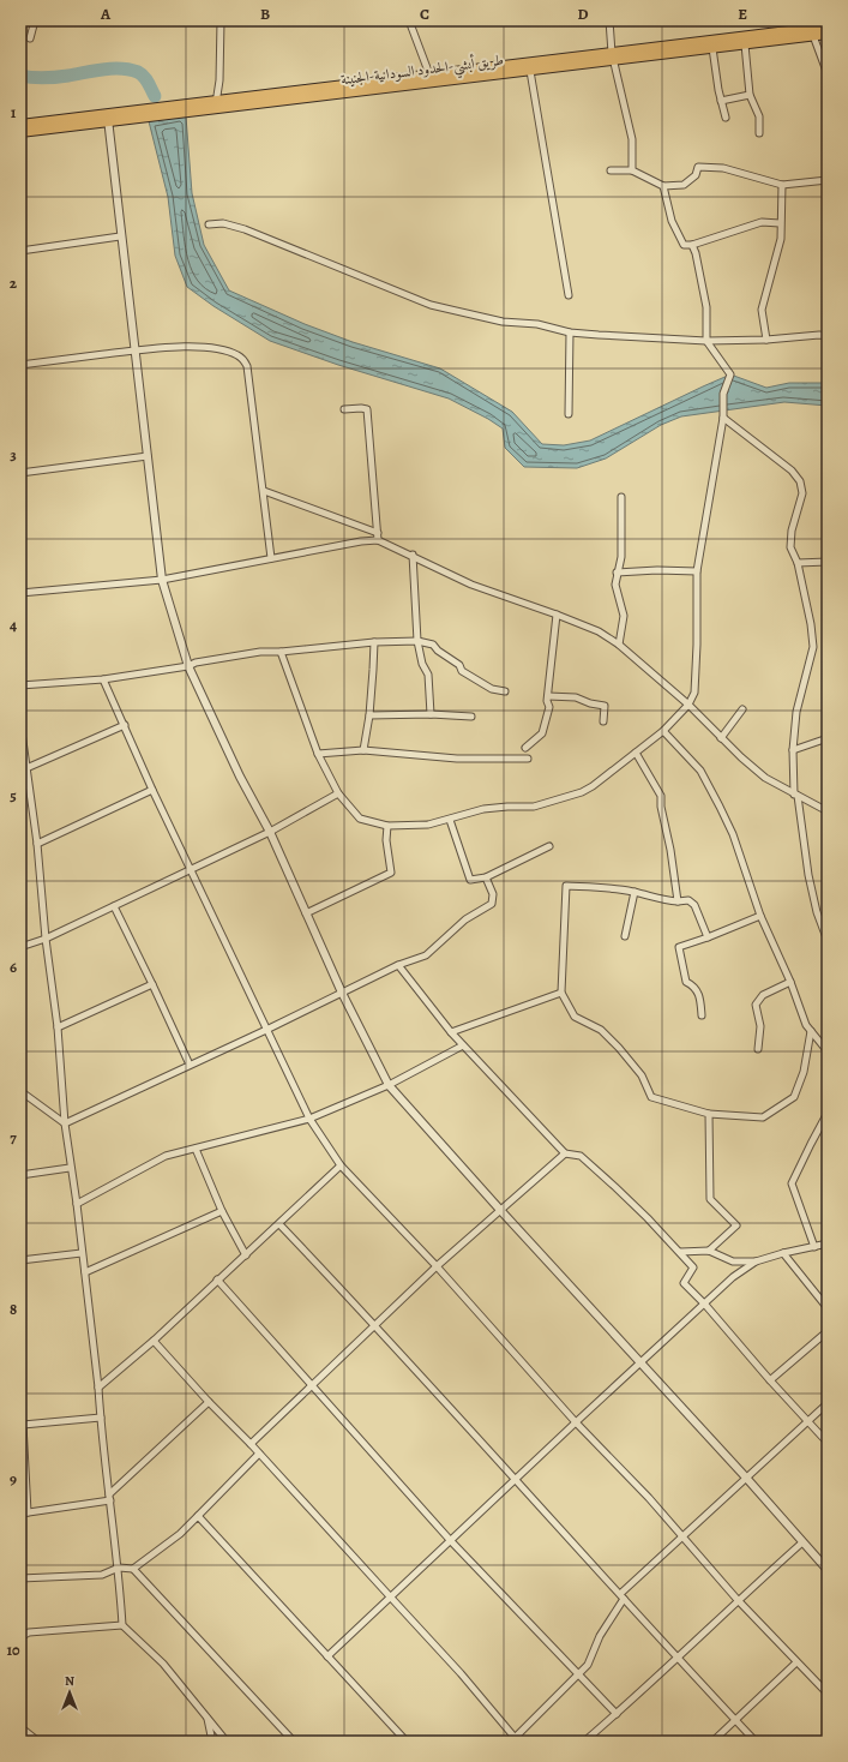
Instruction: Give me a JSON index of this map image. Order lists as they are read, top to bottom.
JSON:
{
  "streets": {
    "highway": ["طريق أبشي-الحدود السودانية-الجنينة"]
  },
  "north": "top",
  "grid": {
    "columns": [
      "A",
      "B",
      "C",
      "D",
      "E"
    ],
    "rows": [
      "1",
      "2",
      "3",
      "4",
      "5",
      "6",
      "7",
      "8",
      "9",
      "10"
    ]
  }
}
